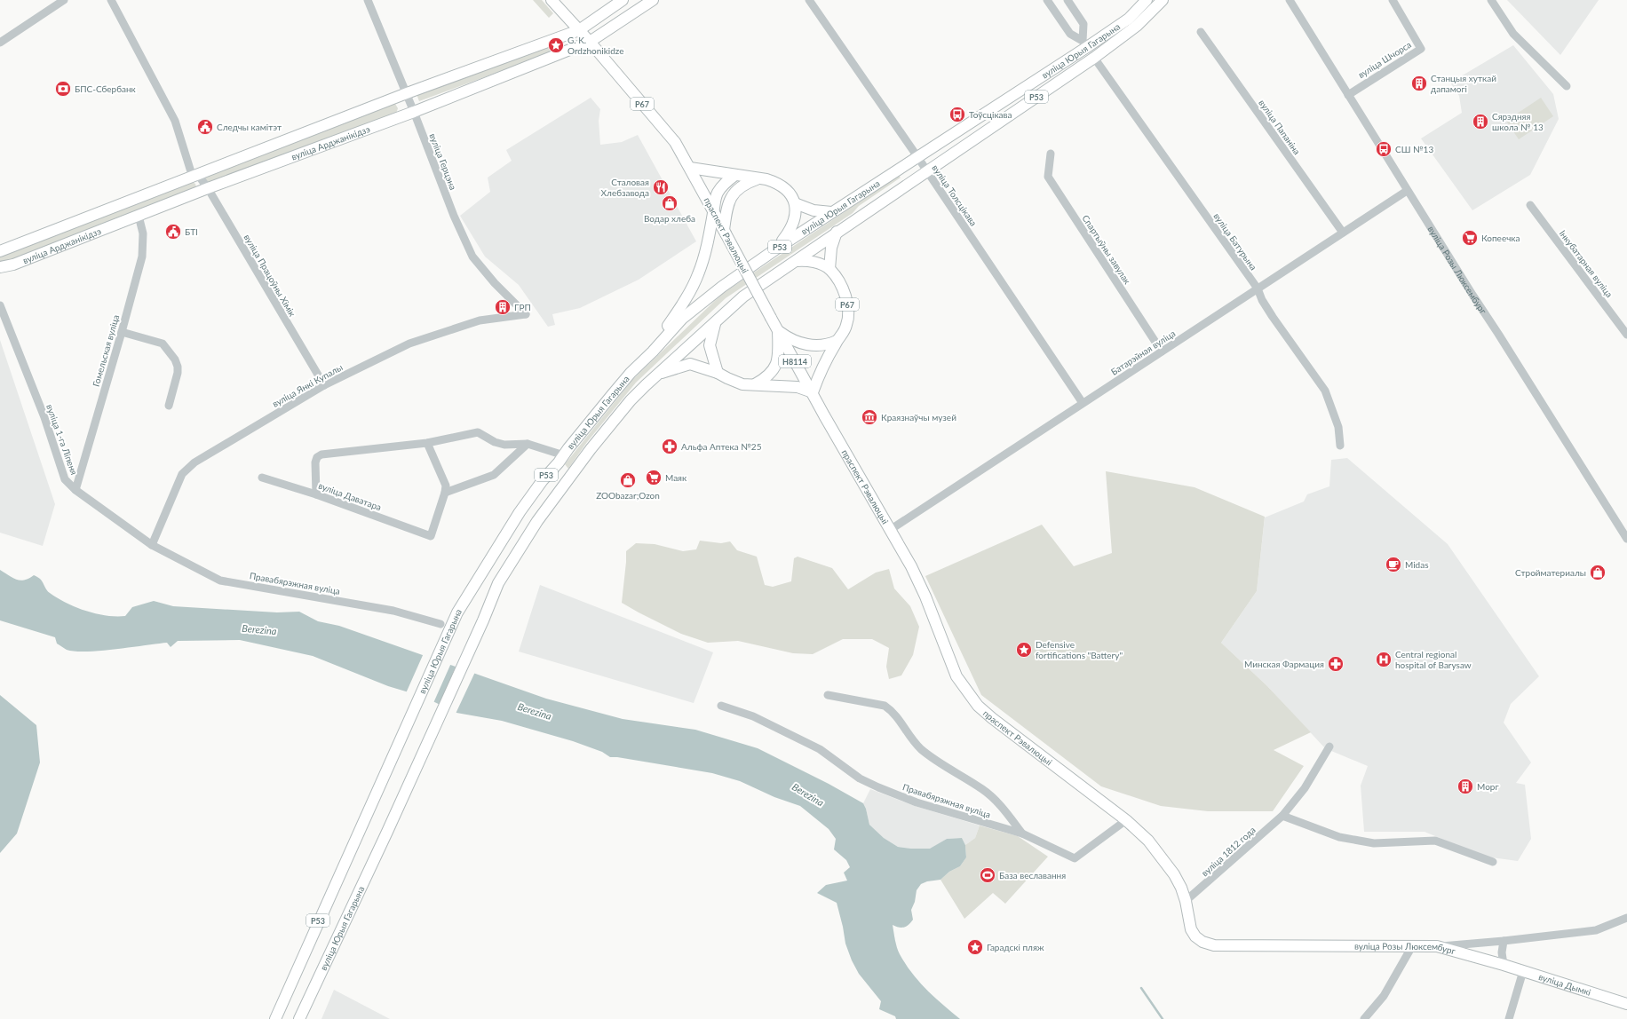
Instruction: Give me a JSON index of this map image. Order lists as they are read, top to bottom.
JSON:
{
  "streets": {
    "main road": [
      "вуліца Юрыя Гагарына",
      "Р53",
      "Р67",
      "вуліца Арджанікідзэ",
      "праспект Рэвалюцыі",
      "вуліца Розы Люксембург",
      "Н8114",
      "вуліца Дымкі"
    ],
    "street": [
      "вуліца Шчорса",
      "вуліца Папаніна",
      "вуліца Герцэна",
      "вуліца Толсцікава",
      "вуліца Батурына",
      "Спартыўны завулак",
      "Інкубатарная вуліца",
      "вуліца Працоўны Хімік",
      "Гомельская вуліца",
      "Батарэйная вуліца",
      "вуліца Янкі Купалы",
      "вуліца 1-га Ліпеня",
      "вуліца Даватара",
      "Правабярэжная вуліца",
      "вуліца 1812 года"
    ]
  },
  "crossings": [
    ["вуліца Юрыя Гагарына", "вуліца Толсцікава"],
    ["вуліца Юрыя Гагарына", "вуліца Батурына"],
    ["вуліца Шчорса", "вуліца Розы Люксембург"],
    ["Р67", "праспект Рэвалюцыі"],
    ["вуліца Папаніна", "Батарэйная вуліца"],
    ["вуліца Арджанікідзэ", "вуліца Герцэна"],
    ["вуліца Арджанікідзэ", "праспект Рэвалюцыі"],
    ["вуліца Арджанікідзэ", "вуліца Працоўны Хімік"],
    ["вуліца Арджанікідзэ", "Гомельская вуліца"],
    ["вуліца Герцэна", "вуліца Янкі Купалы"],
    ["вуліца Толсцікава", "Батарэйная вуліца"],
    ["праспект Рэвалюцыі", "вуліца Розы Люксембург"],
    ["праспект Рэвалюцыі", "Батарэйная вуліца"],
    ["праспект Рэвалюцыі", "Правабярэжная вуліца"],
    ["праспект Рэвалюцыі", "вуліца 1812 года"],
    ["вуліца Батурына", "Батарэйная вуліца"],
    ["Спартыўны завулак", "Батарэйная вуліца"],
    ["вуліца Розы Люксембург", "Батарэйная вуліца"],
    ["вуліца Розы Люксембург", "вуліца Дымкі"],
    ["вуліца Працоўны Хімік", "вуліца Янкі Купалы"],
    ["Гомельская вуліца", "вуліца 1-га Ліпеня"],
    ["вуліца Янкі Купалы", "вуліца 1-га Ліпеня"],
    ["вуліца Янкі Купалы", "Правабярэжная вуліца"],
    ["вуліца 1-га Ліпеня", "Правабярэжная вуліца"]
  ],
  "water": ["Berezina"],
  "places": {
    "place": ["G. K. Ordzhonikidze", "Defensive fortifications \"Battery\"", "Гарадскі пляж"],
    "building": [
      "Станцыя хуткай дапамогі",
      "Сярэдняя школа № 13",
      "ГРП",
      "Морг"
    ],
    "bank": ["БПС-Сбербанк"],
    "bus stop": ["Тоўсцікава", "СШ №13"],
    "public building": ["Следчы камітэт", "БТІ"],
    "restaurant": ["Сталовая Хлебзавода"],
    "shop": ["Водар хлеба", "ZOObazar;Ozon", "Стройматериалы"],
    "supermarket": ["Копеечка", "Маяк"],
    "museum": ["Краязнаўчы музей"],
    "pharmacy": ["Альфа Аптека №25", "Минская Фармация"],
    "cafe": ["Midas"],
    "hospital": ["Central regional hospital of Barysaw"],
    "sports": ["База веславання"]
  }
}
